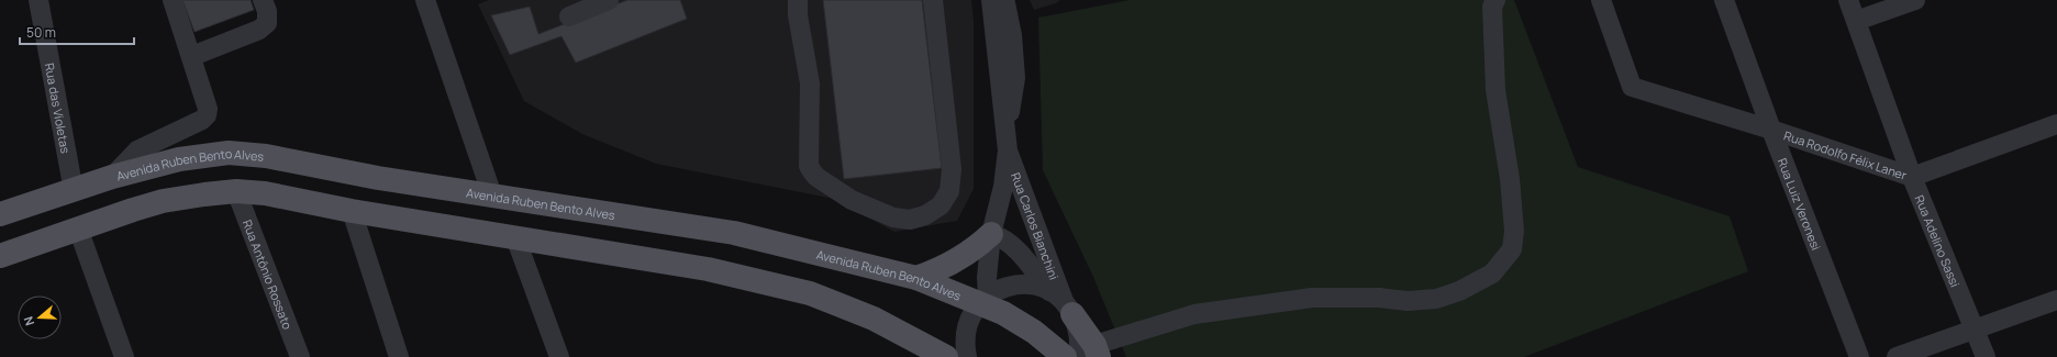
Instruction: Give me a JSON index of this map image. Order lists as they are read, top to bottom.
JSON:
{
  "streets": {
    "main road": ["Avenida Ruben Bento Alves"],
    "street": [
      "Rua das Violetas",
      "Rua Rodolfo Félix Laner",
      "Rua Luiz Veronesi",
      "Rua Carlos Bianchini",
      "Rua Adelino Sassi",
      "Rua Antônio Rossato"
    ]
  },
  "crossings": [
    ["Rua das Violetas", "Avenida Ruben Bento Alves"],
    ["Rua Rodolfo Félix Laner", "Rua Luiz Veronesi"],
    ["Rua Rodolfo Félix Laner", "Rua Adelino Sassi"],
    ["Avenida Ruben Bento Alves", "Rua Carlos Bianchini"]
  ],
  "scale_bar": "50 m",
  "north": "left"
}
